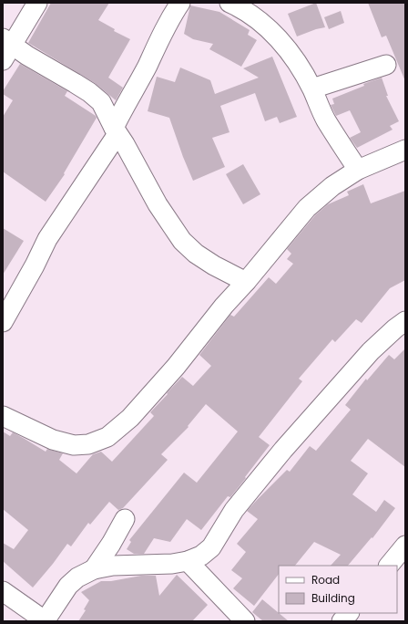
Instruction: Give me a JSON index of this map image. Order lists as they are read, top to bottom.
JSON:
{
  "legend": ["Road", "Building"]
}
